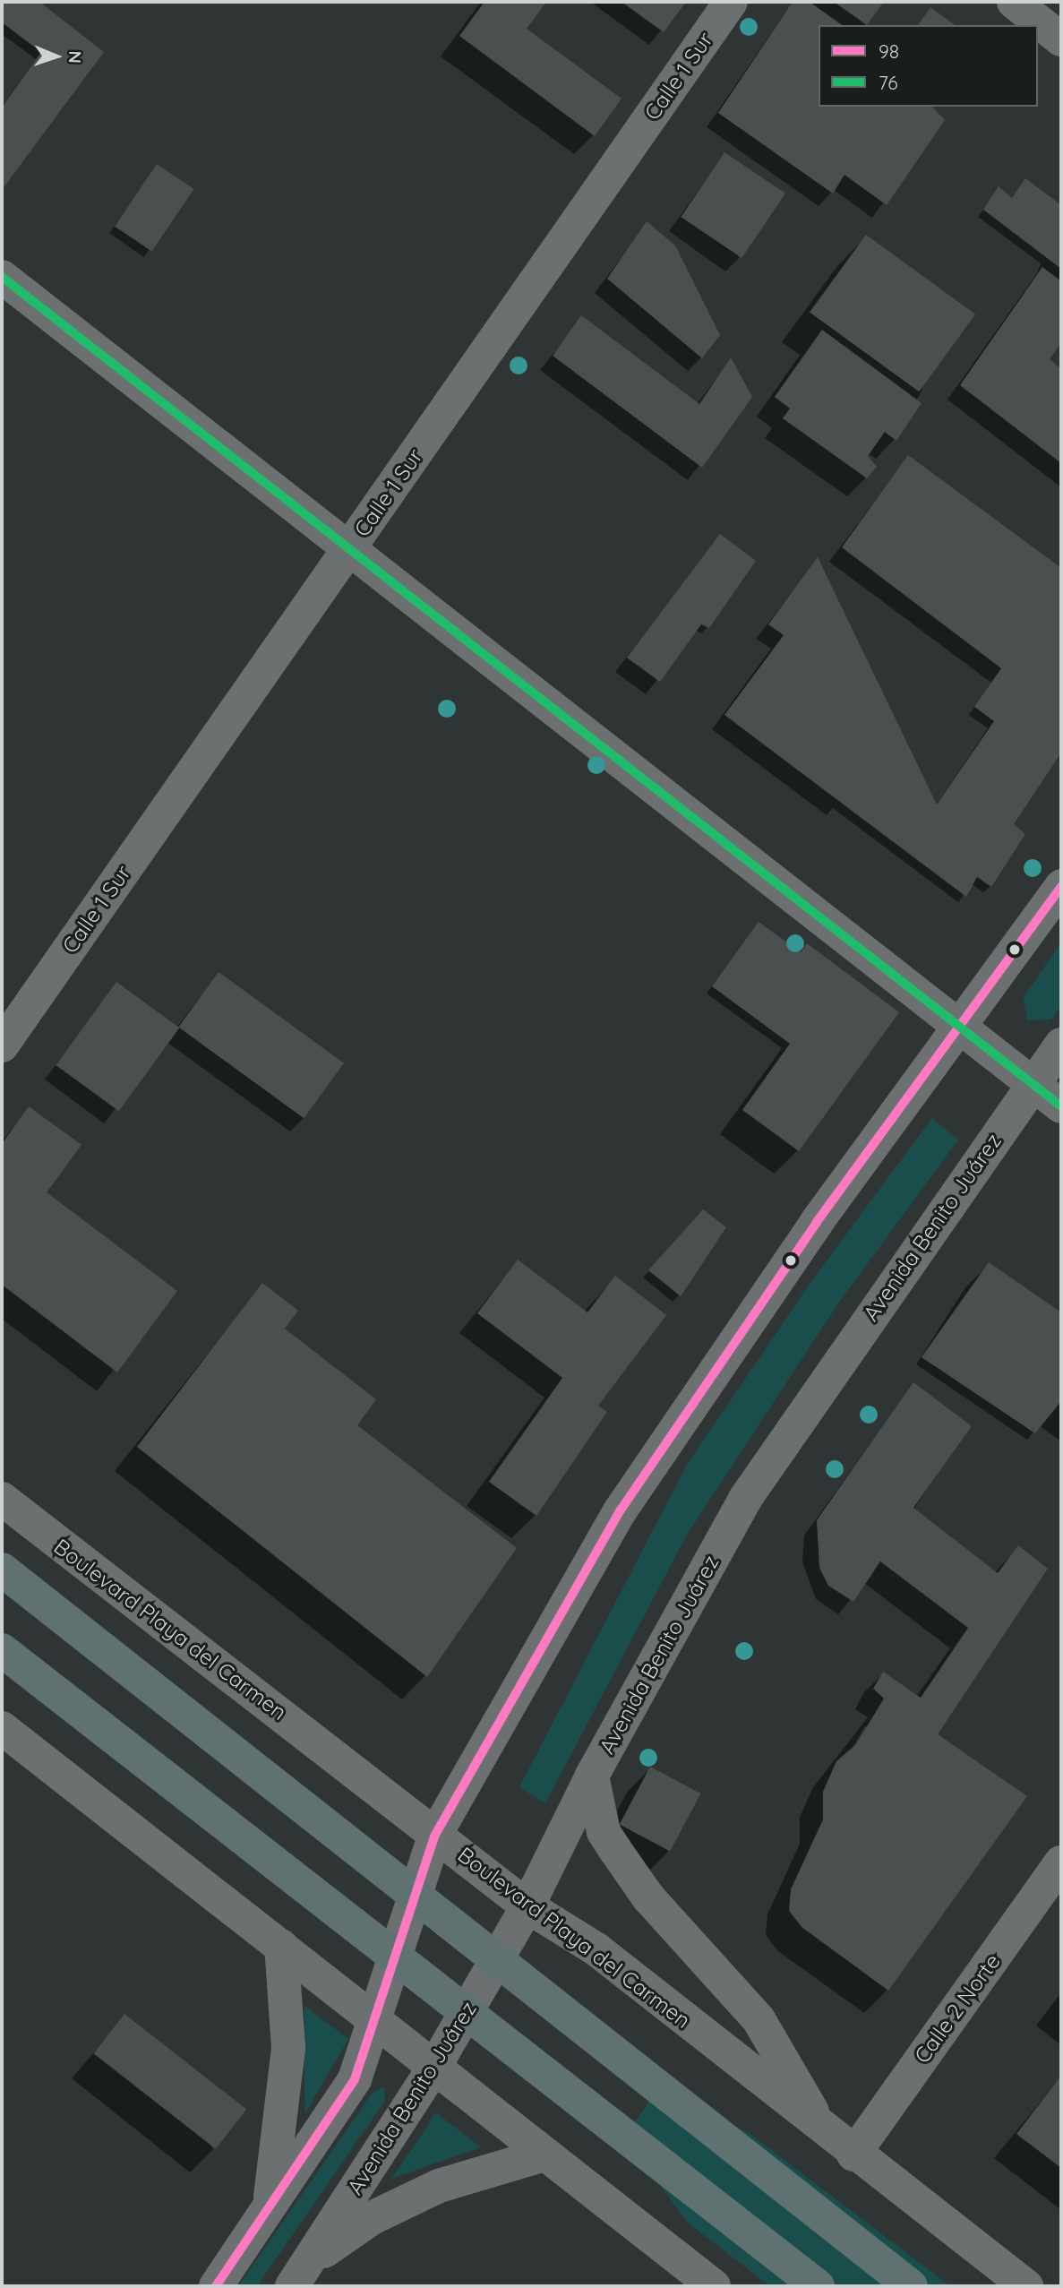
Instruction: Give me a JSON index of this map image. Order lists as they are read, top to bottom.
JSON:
{
  "streets": {
    "main road": [
      "Calle 1 Sur",
      "Avenida Benito Juárez",
      "Boulevard Playa del Carmen",
      "Calle 2 Norte"
    ]
  },
  "crossings": [
    ["Avenida Benito Juárez", "Boulevard Playa del Carmen"],
    ["Boulevard Playa del Carmen", "Calle 2 Norte"]
  ],
  "lines": ["transit line 76", "transit line 98"],
  "legend": ["98", "76"],
  "north": "right"
}
